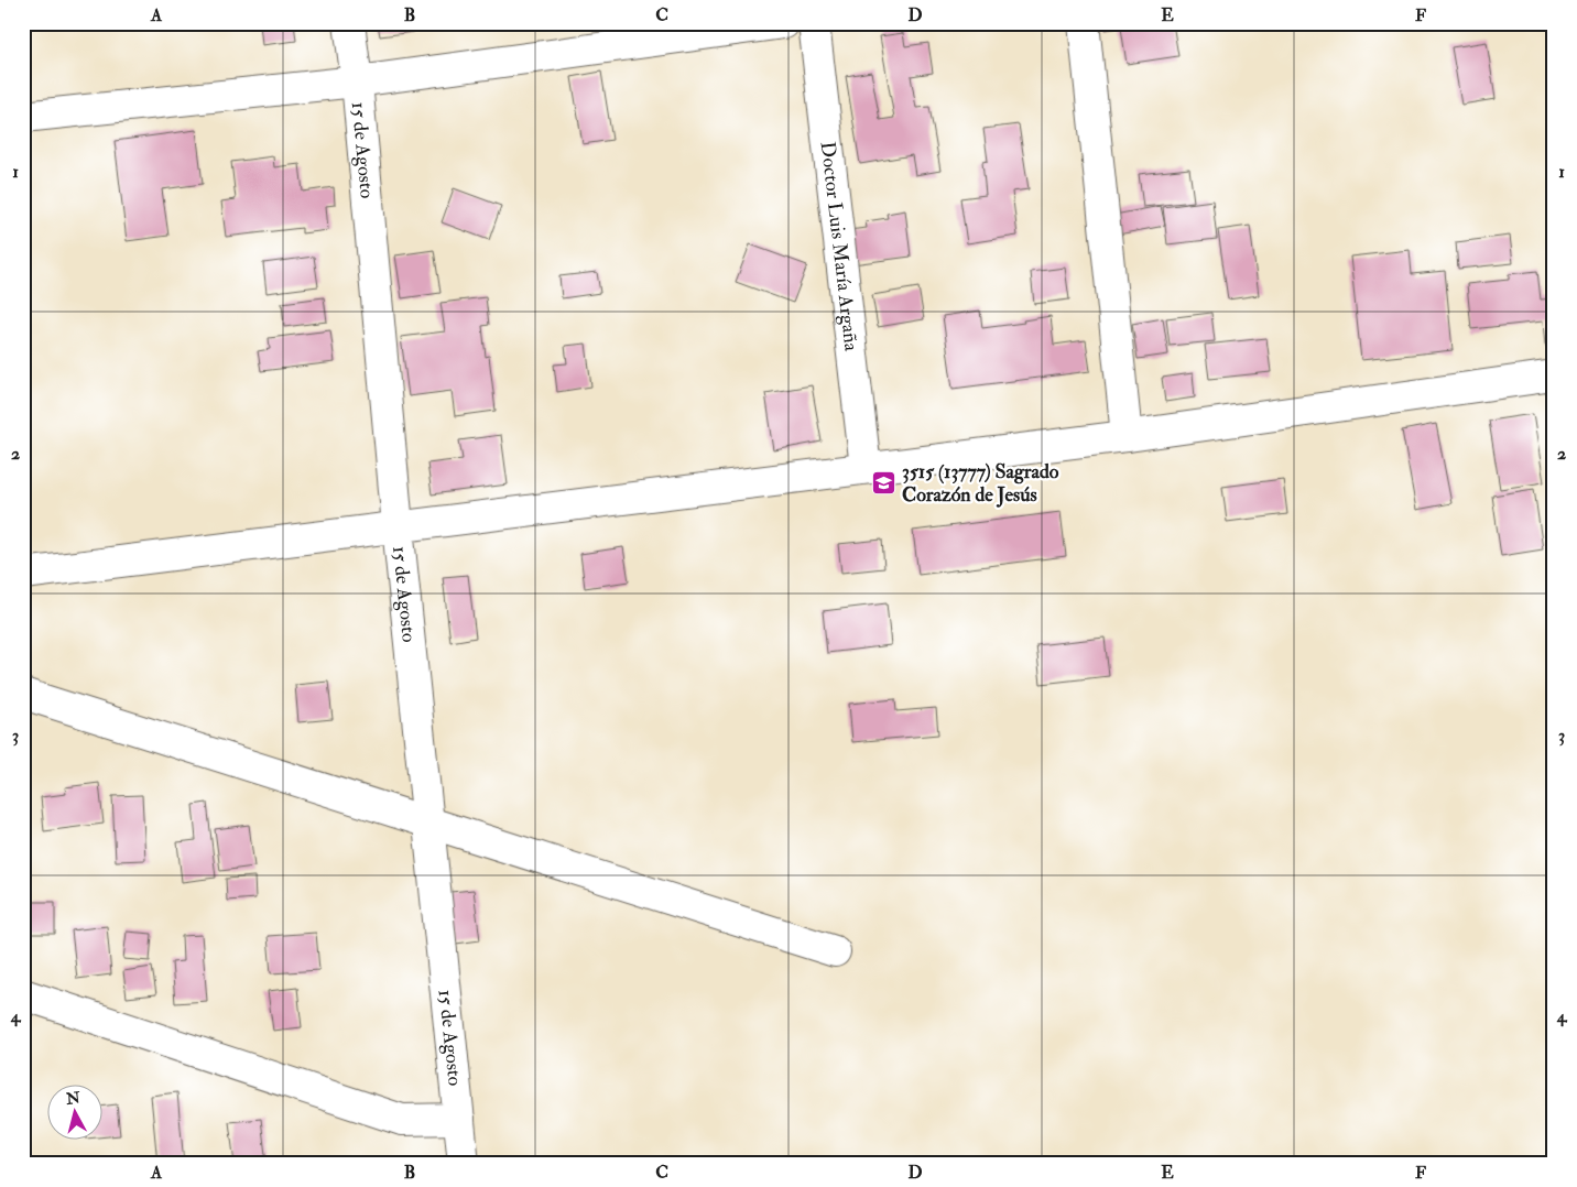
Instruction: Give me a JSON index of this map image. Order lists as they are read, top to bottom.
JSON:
{
  "streets": {
    "street": ["15 de Agosto", "Doctor Luis María Argaña"]
  },
  "places": {
    "school or university": ["3515 (13777) Sagrado Corazón de Jesús"]
  },
  "north": "top",
  "grid": {
    "columns": [
      "A",
      "B",
      "C",
      "D",
      "E",
      "F"
    ],
    "rows": [
      "1",
      "2",
      "3",
      "4"
    ]
  }
}
